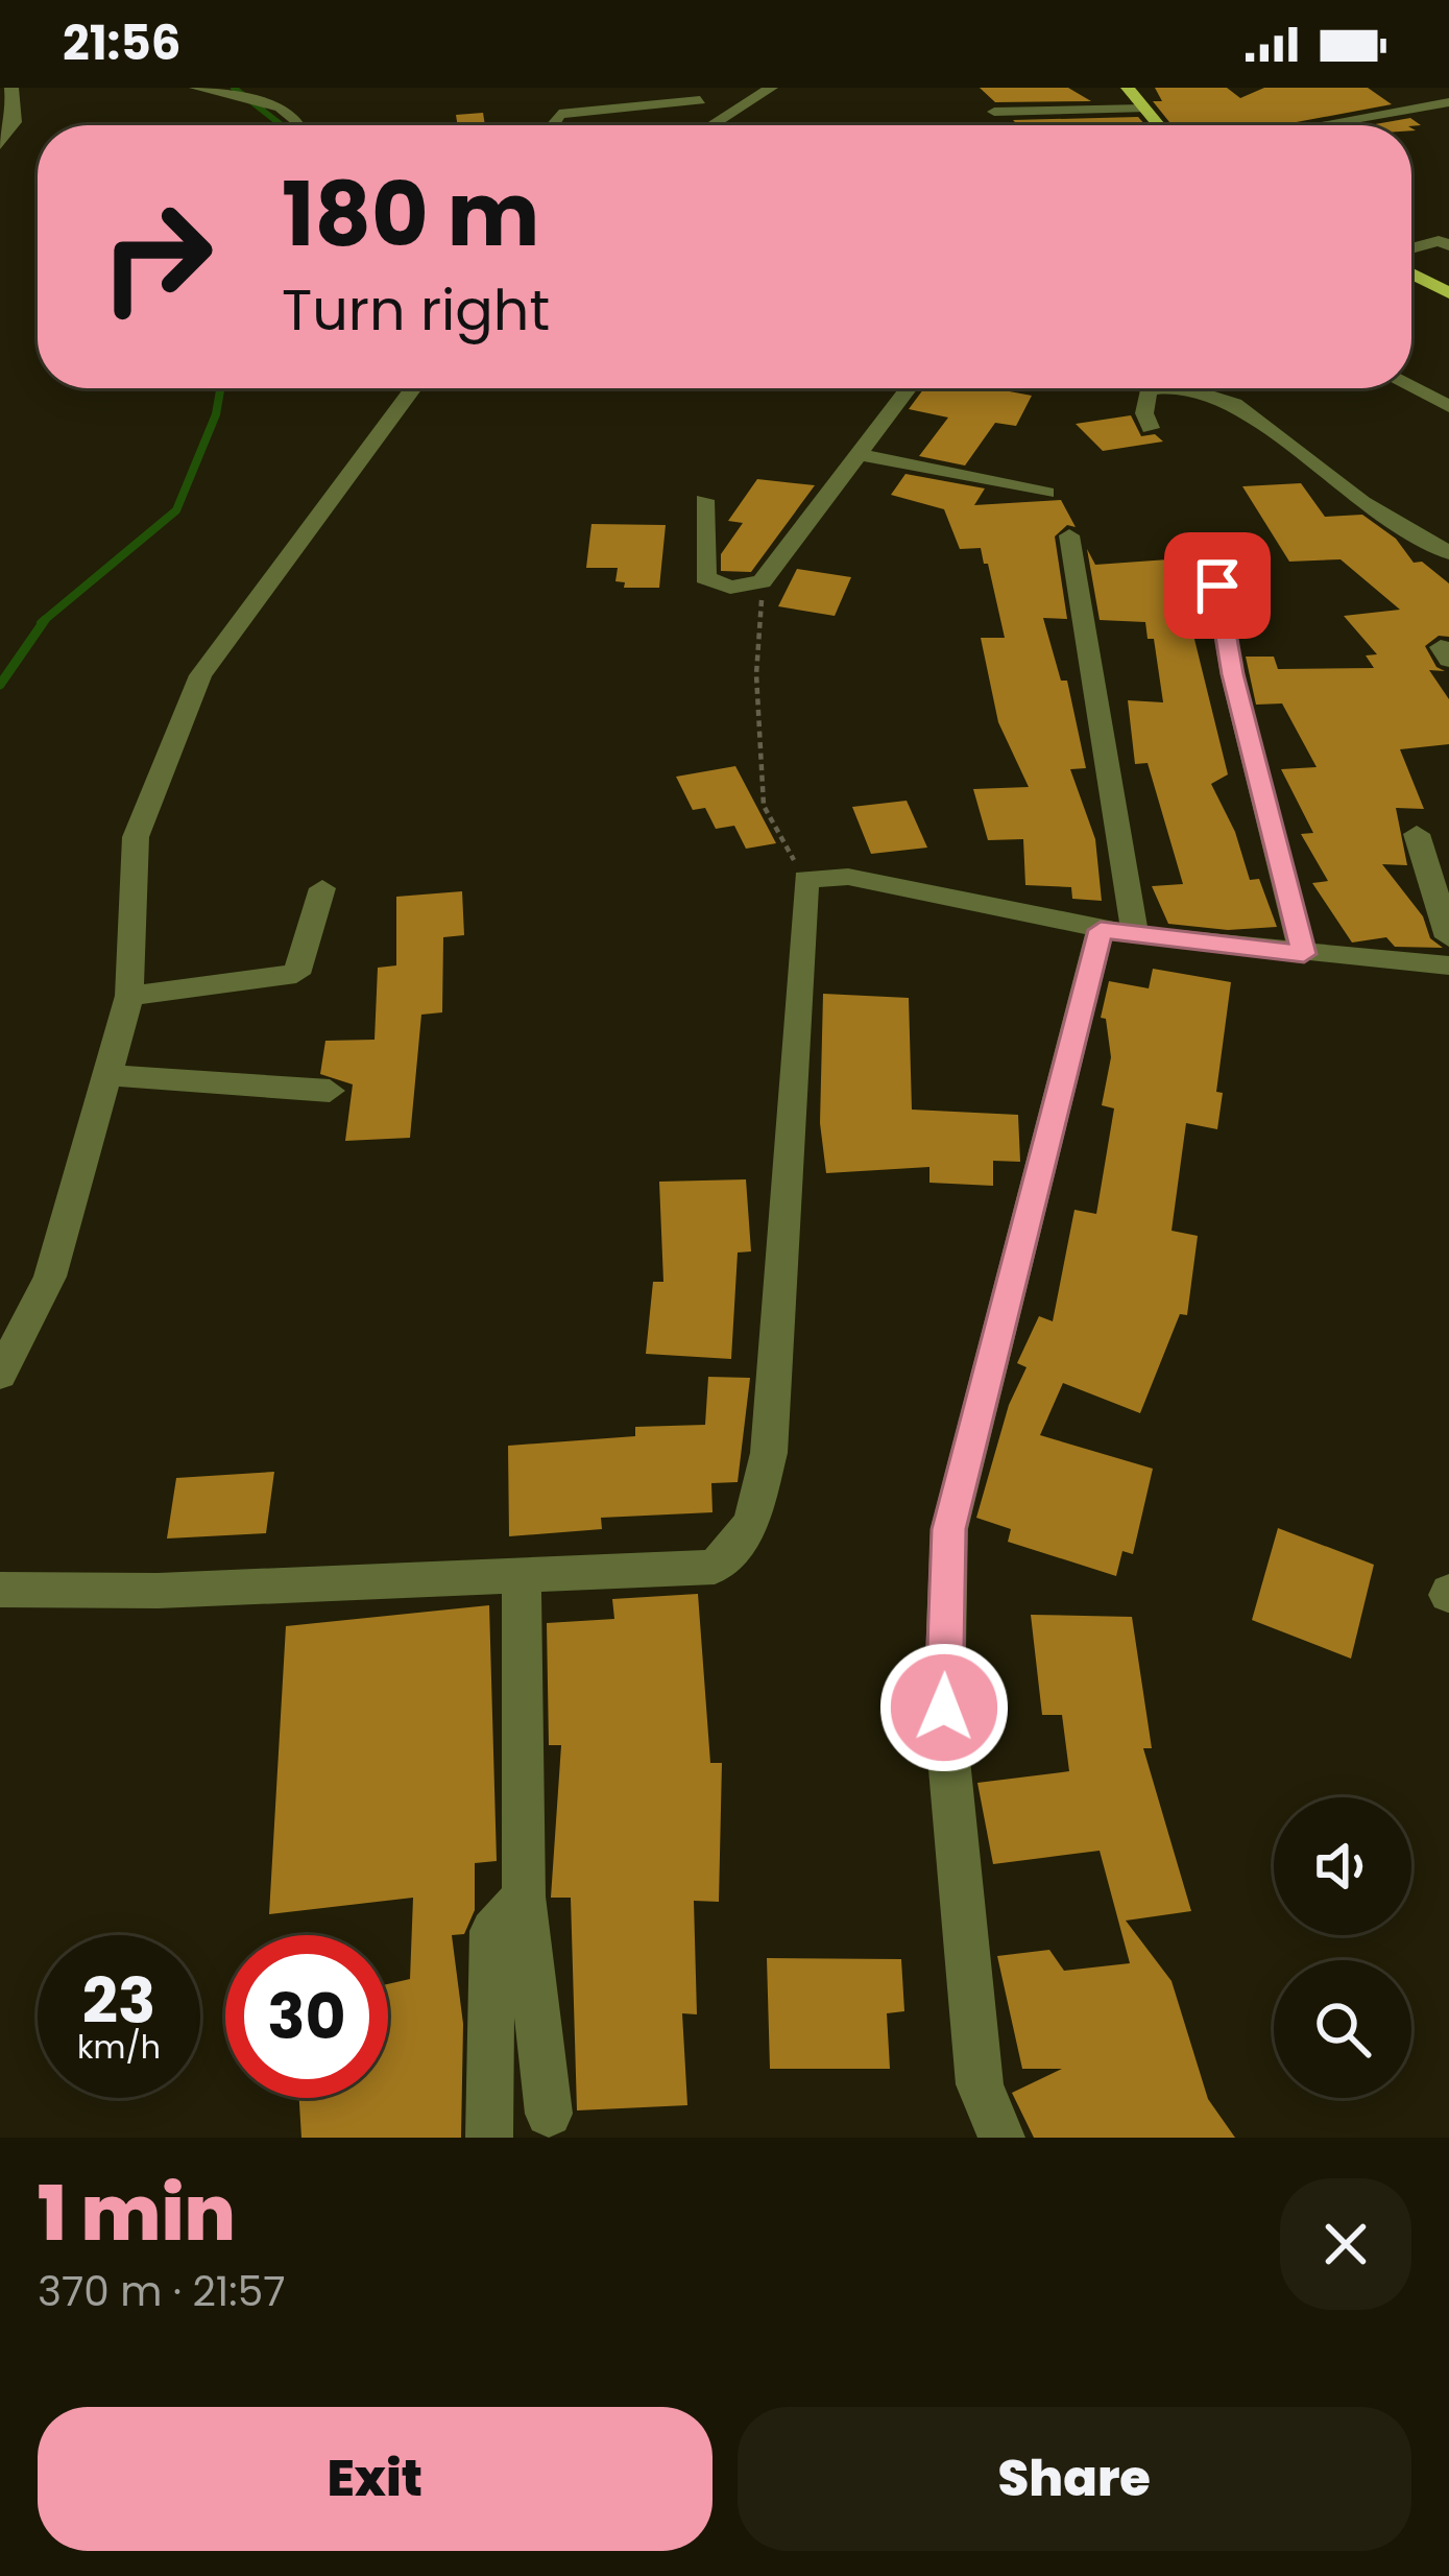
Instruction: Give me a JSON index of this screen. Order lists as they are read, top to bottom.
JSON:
{
  "page": {
    "status": "21:56",
    "turn": ["180 m", "Turn right"],
    "speed": "23 km/h",
    "limit": "30",
    "heading": ["1 min", "370 m · 21:57"],
    "buttons": ["Exit", "Share"]
  }
}
